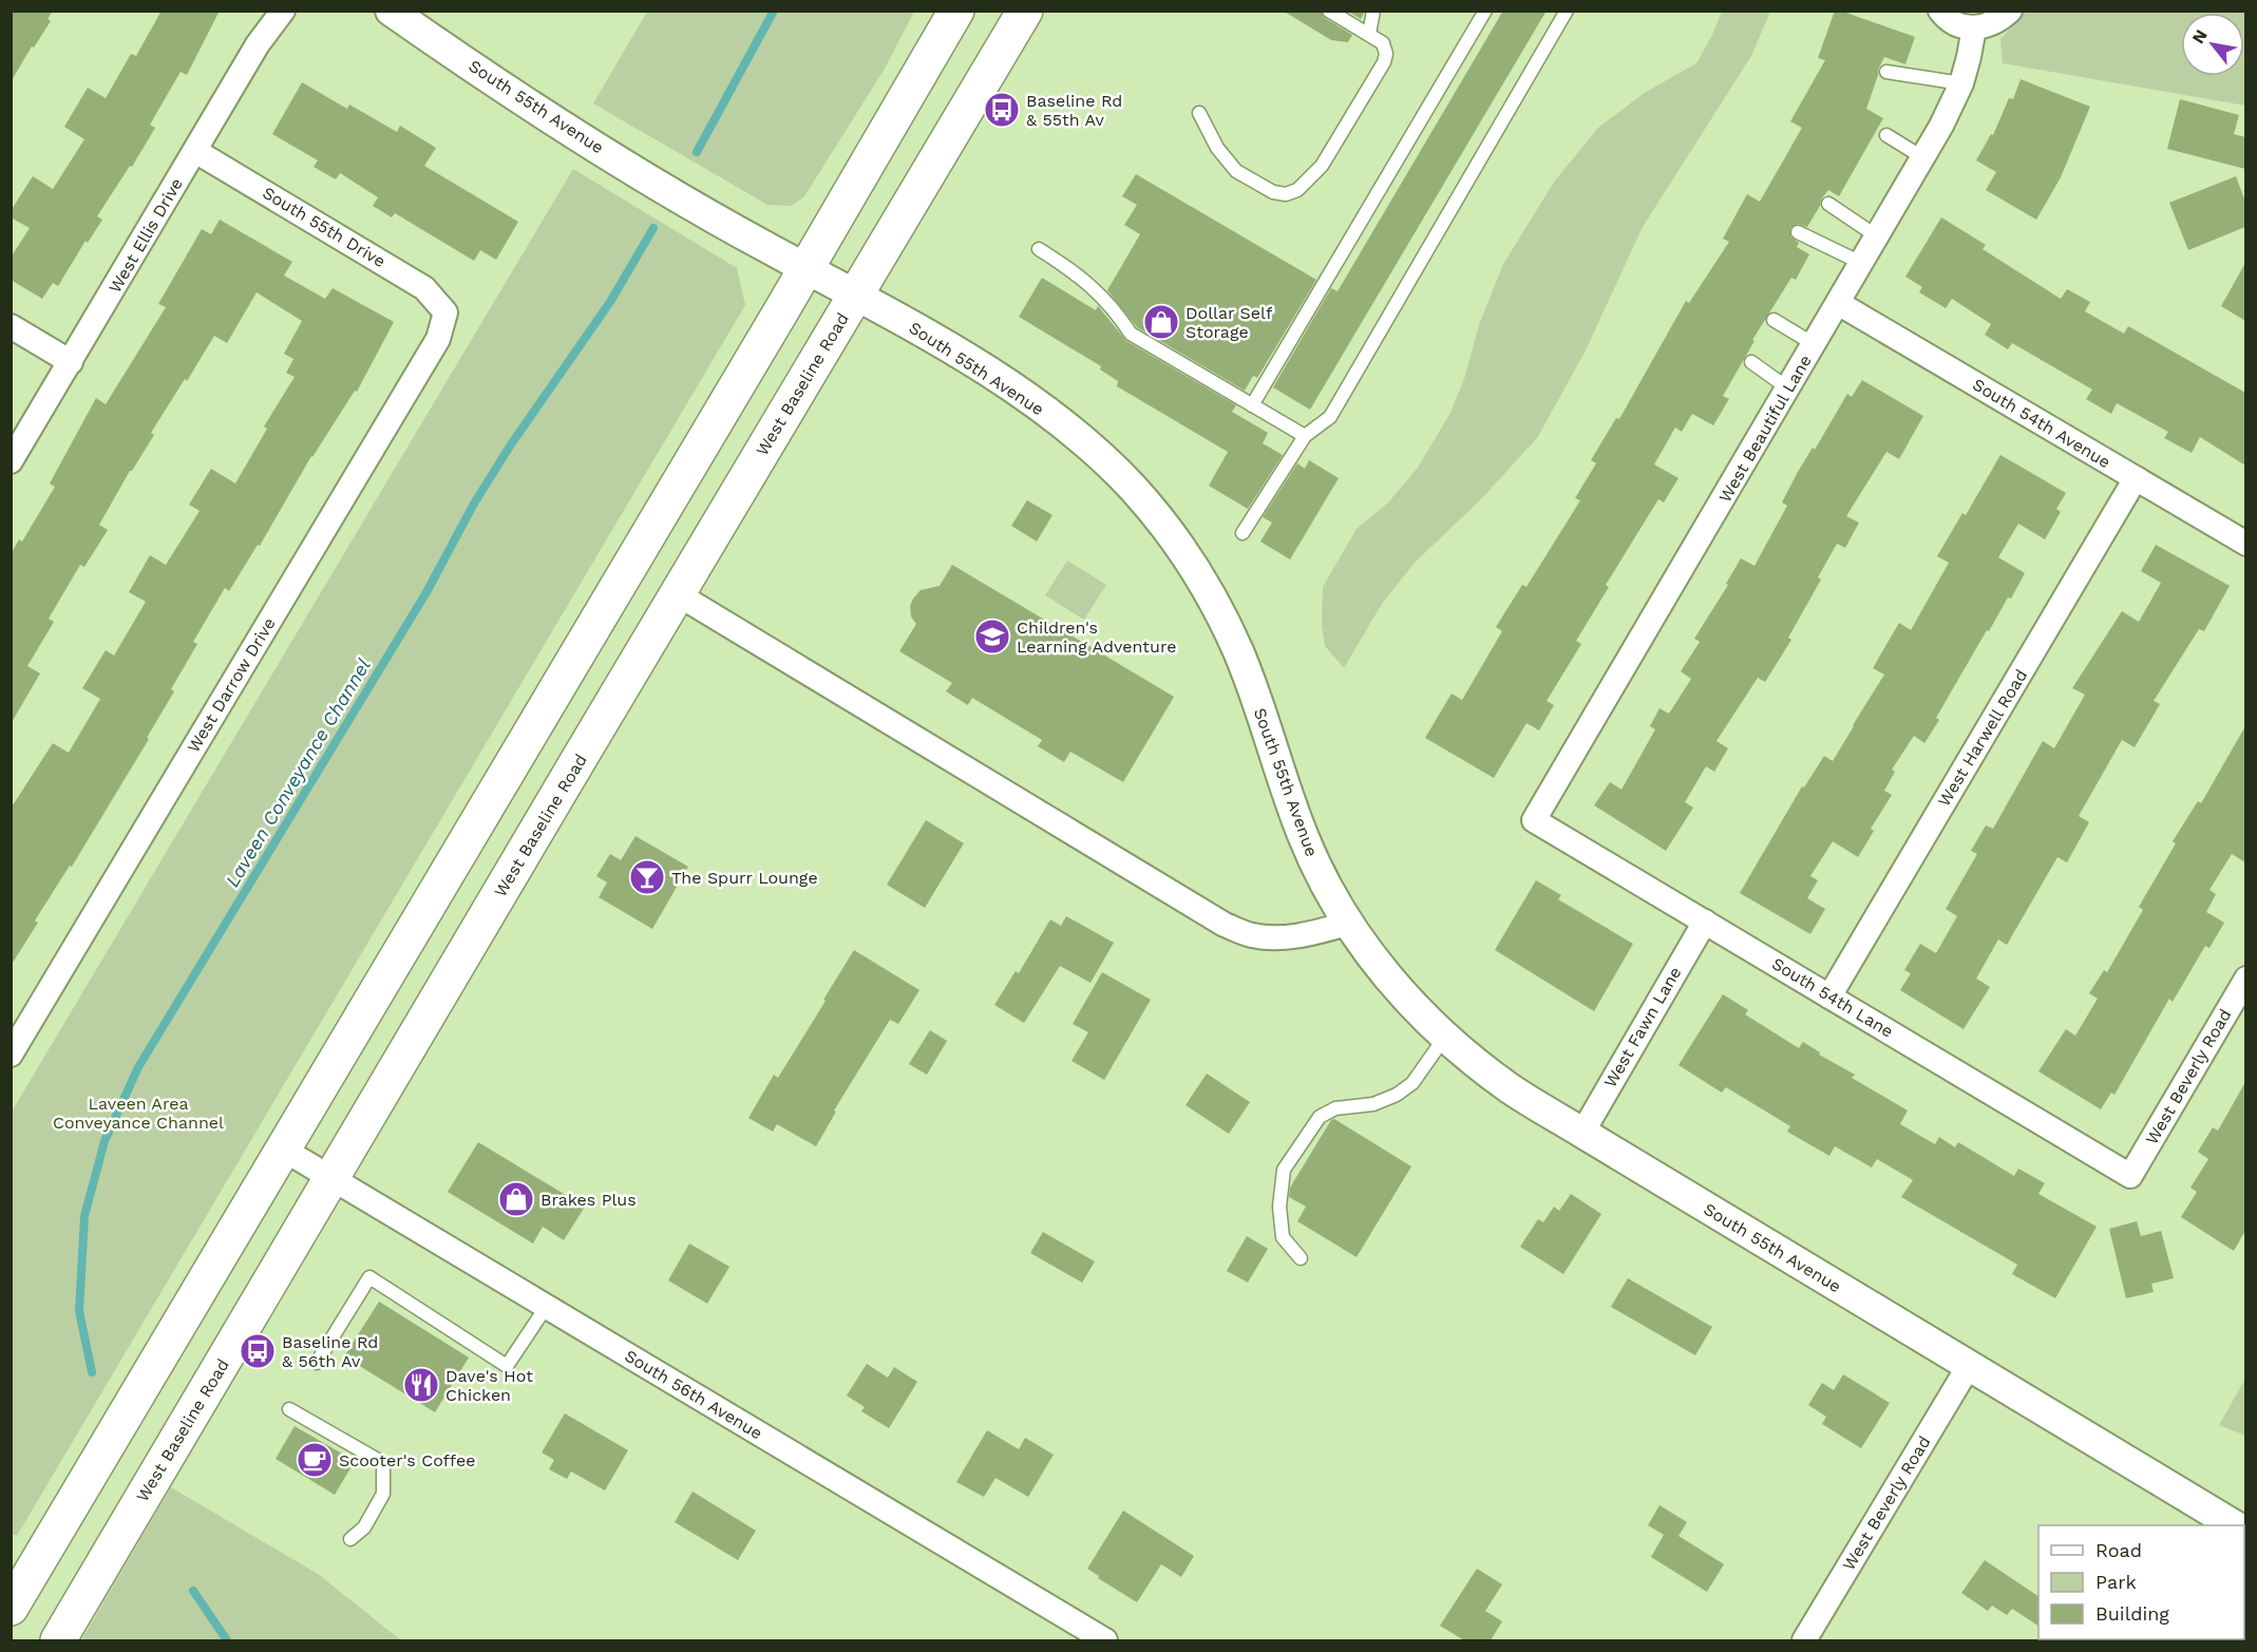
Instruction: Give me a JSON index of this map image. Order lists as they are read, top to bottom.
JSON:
{
  "streets": {
    "main road": ["West Baseline Road"],
    "street": [
      "South 55th Avenue",
      "South 55th Drive",
      "West Ellis Drive",
      "South 54th Avenue",
      "West Beautiful Lane",
      "West Darrow Drive",
      "West Harwell Road",
      "South 54th Lane",
      "West Fawn Lane",
      "West Beverly Road",
      "South 56th Avenue"
    ]
  },
  "crossings": [
    ["South 55th Avenue", "West Baseline Road"],
    ["South 55th Avenue", "West Fawn Lane"],
    ["South 55th Avenue", "West Beverly Road"],
    ["South 55th Drive", "West Ellis Drive"],
    ["South 55th Drive", "West Darrow Drive"],
    ["West Baseline Road", "South 56th Avenue"],
    ["South 54th Avenue", "West Beautiful Lane"],
    ["South 54th Avenue", "West Harwell Road"],
    ["West Beautiful Lane", "South 54th Lane"],
    ["West Harwell Road", "South 54th Lane"],
    ["South 54th Lane", "West Fawn Lane"],
    ["South 54th Lane", "West Beverly Road"]
  ],
  "water": ["Laveen Conveyance Channel"],
  "parks": ["Laveen Area Conveyance Channel"],
  "places": {
    "bus stop": ["Baseline Rd & 55th Av", "Baseline Rd & 56th Av"],
    "shop": ["Dollar Self Storage", "Brakes Plus"],
    "school or university": ["Children's Learning Adventure"],
    "bar": ["The Spurr Lounge"],
    "restaurant": ["Dave's Hot Chicken"],
    "cafe": ["Scooter's Coffee"]
  },
  "legend": ["Road", "Park", "Building"],
  "north": "top left"
}
